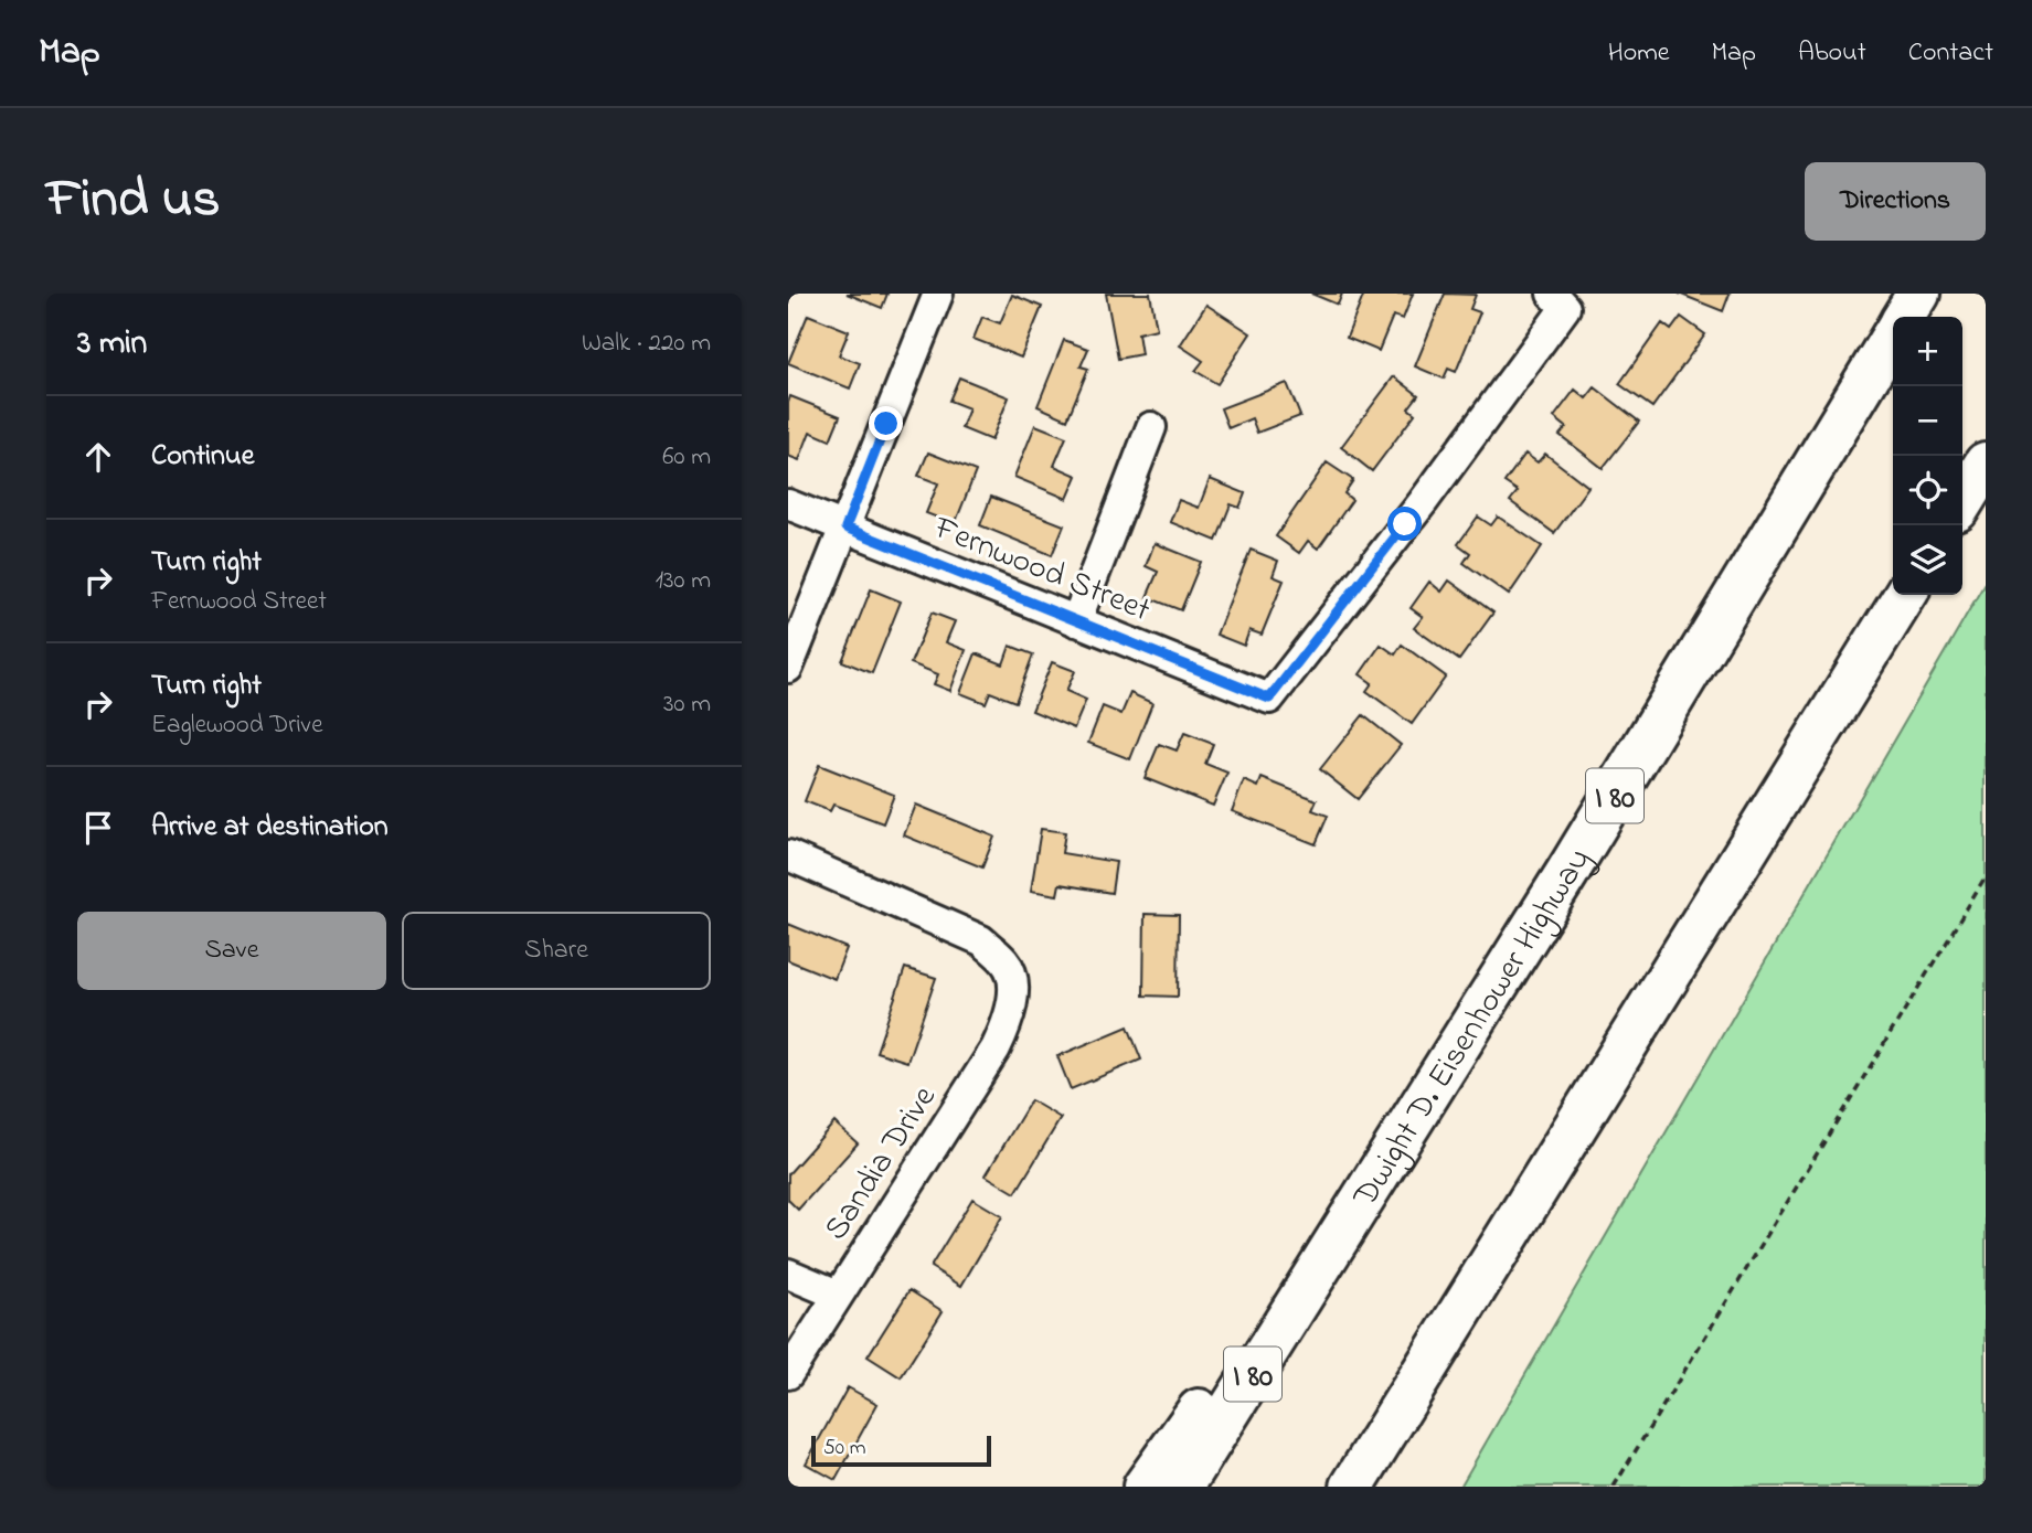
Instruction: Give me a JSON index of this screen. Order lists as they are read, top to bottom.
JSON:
{
  "streets": {
    "highway": ["I 80", "Dwight D. Eisenhower Highway"],
    "street": ["Fernwood Street", "Sandia Drive"]
  },
  "scale_bar": "50 m",
  "page": {
    "header": "Map",
    "nav": [
      "Home",
      "Map",
      "About",
      "Contact"
    ],
    "title": "Find us",
    "buttons": [
      "Directions",
      ["Save", "Share"]
    ],
    "heading": ["3 min", "Walk · 220 m"],
    "map_buttons": ["+", "−"],
    "list": [
      ["Continue", "60 m"],
      ["Turn right", "Fernwood Street", "130 m"],
      ["Turn right", "Eaglewood Drive", "30 m"],
      "Arrive at destination"
    ],
    "scale": "50 m"
  }
}
